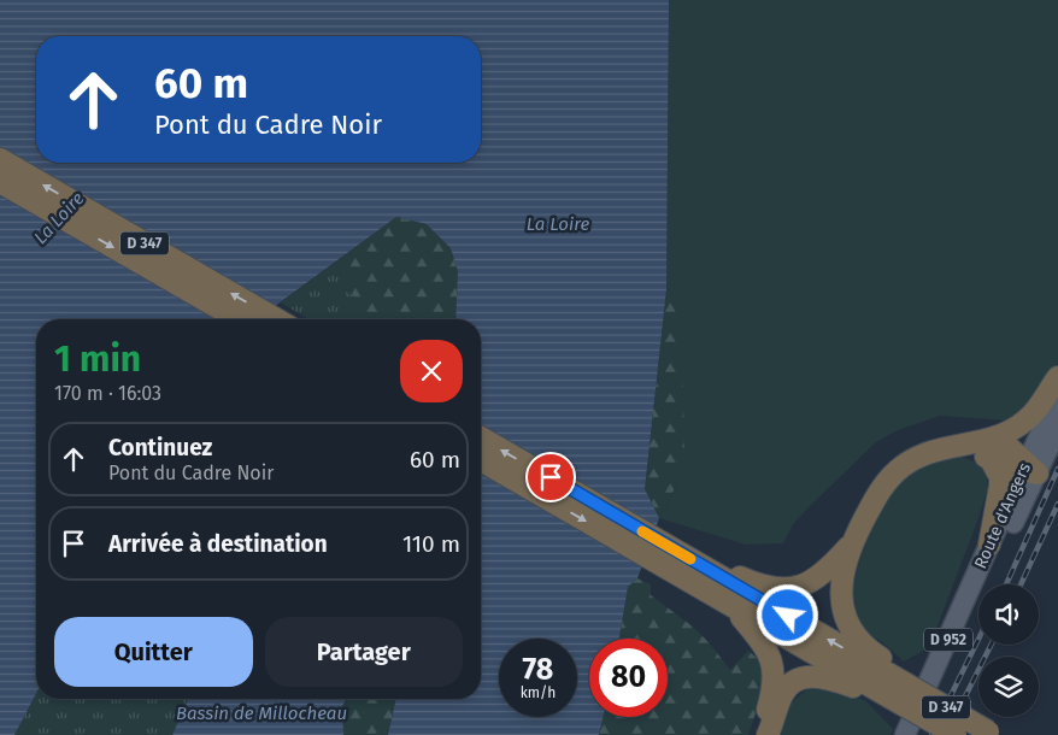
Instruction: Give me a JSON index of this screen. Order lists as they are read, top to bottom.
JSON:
{
  "streets": {
    "highway": ["D 347"],
    "main road": ["Route d'Angers", "D 952"]
  },
  "water": ["La Loire", "Bassin de Millocheau"],
  "page": {
    "turn": ["60 m", "Pont du Cadre Noir"],
    "heading": ["1 min", "170 m · 16:03"],
    "list": [
      {
        "name": "Continuez",
        "note": "Pont du Cadre Noir",
        "value": "60 m"
      },
      {
        "name": "Arrivée à destination",
        "value": "110 m"
      }
    ],
    "buttons": ["Quitter", "Partager"],
    "speed": "78 km/h",
    "limit": "80"
  }
}
